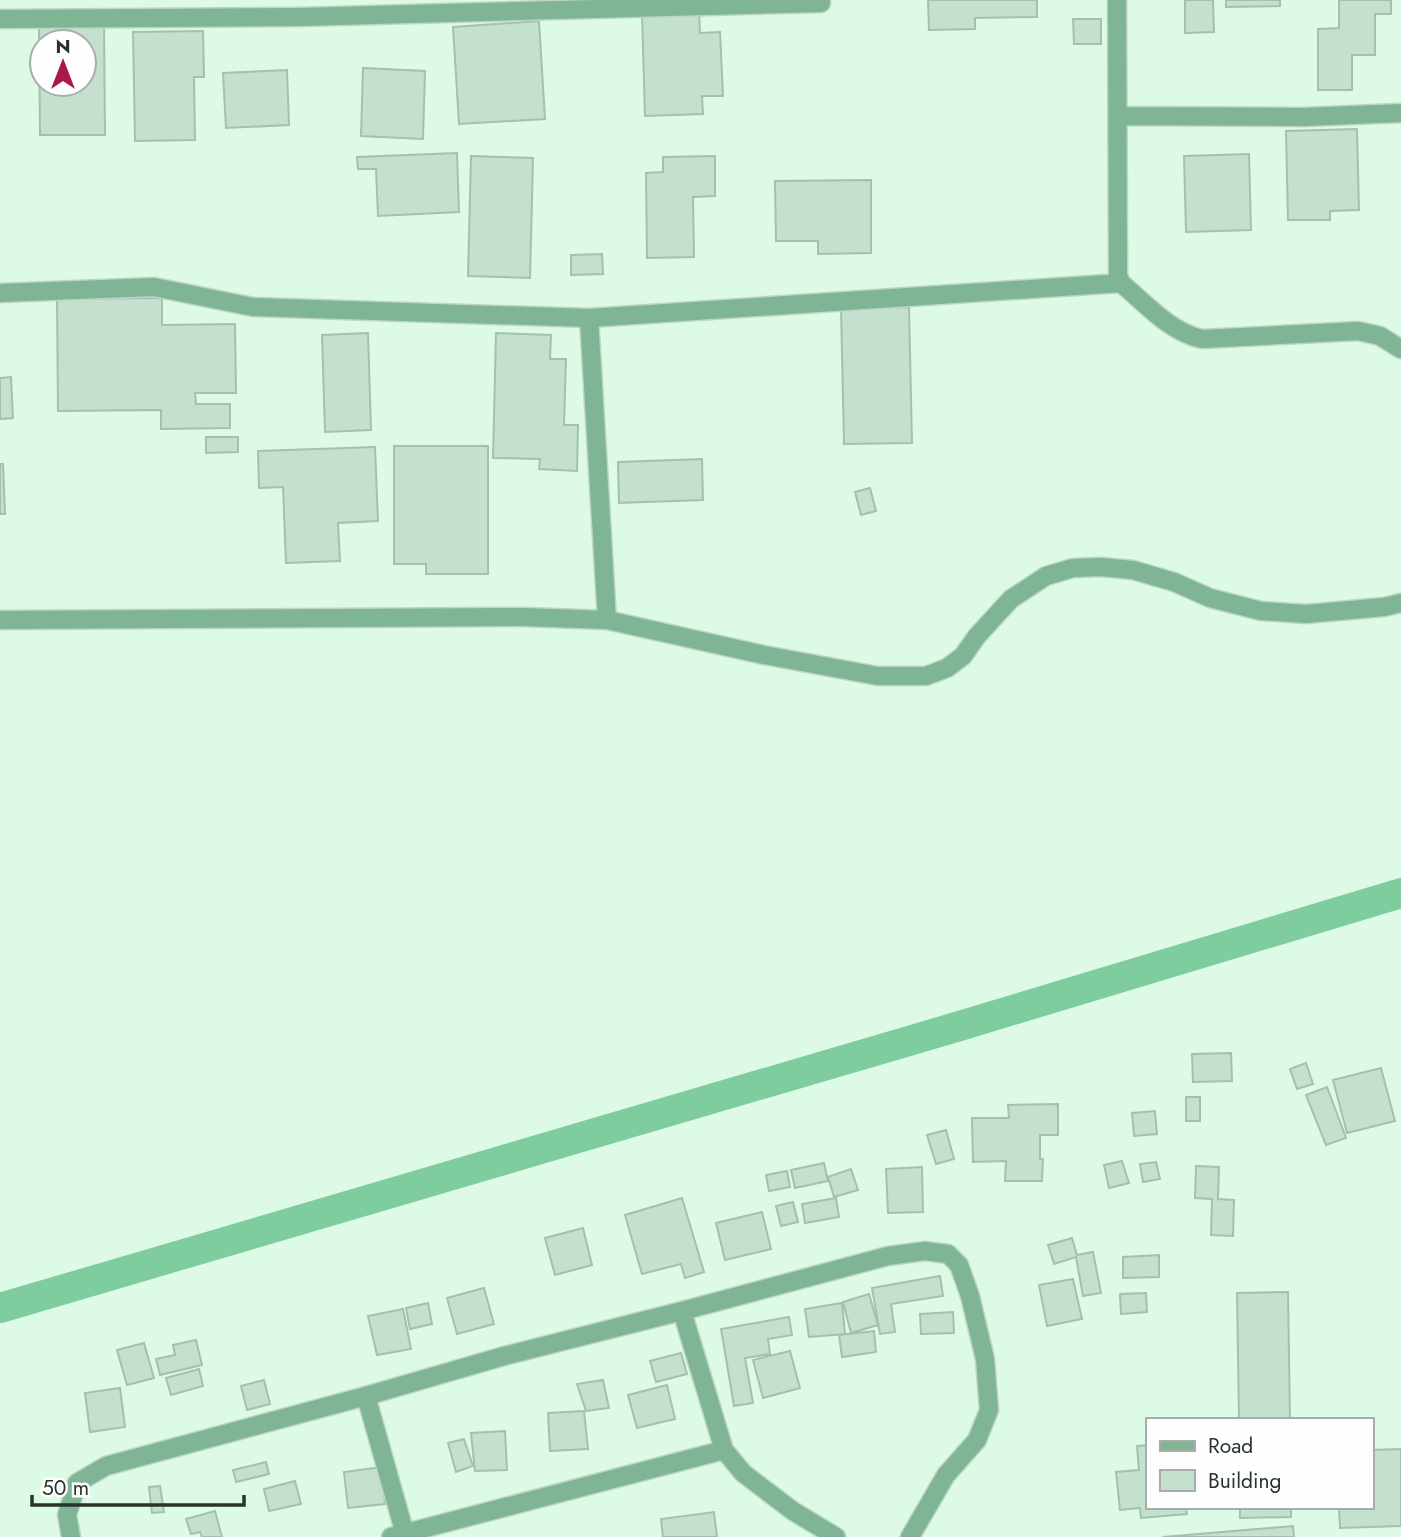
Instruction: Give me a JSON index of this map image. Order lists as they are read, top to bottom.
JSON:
{
  "legend": ["Road", "Building"],
  "scale_bar": "50 m",
  "north": "top"
}
